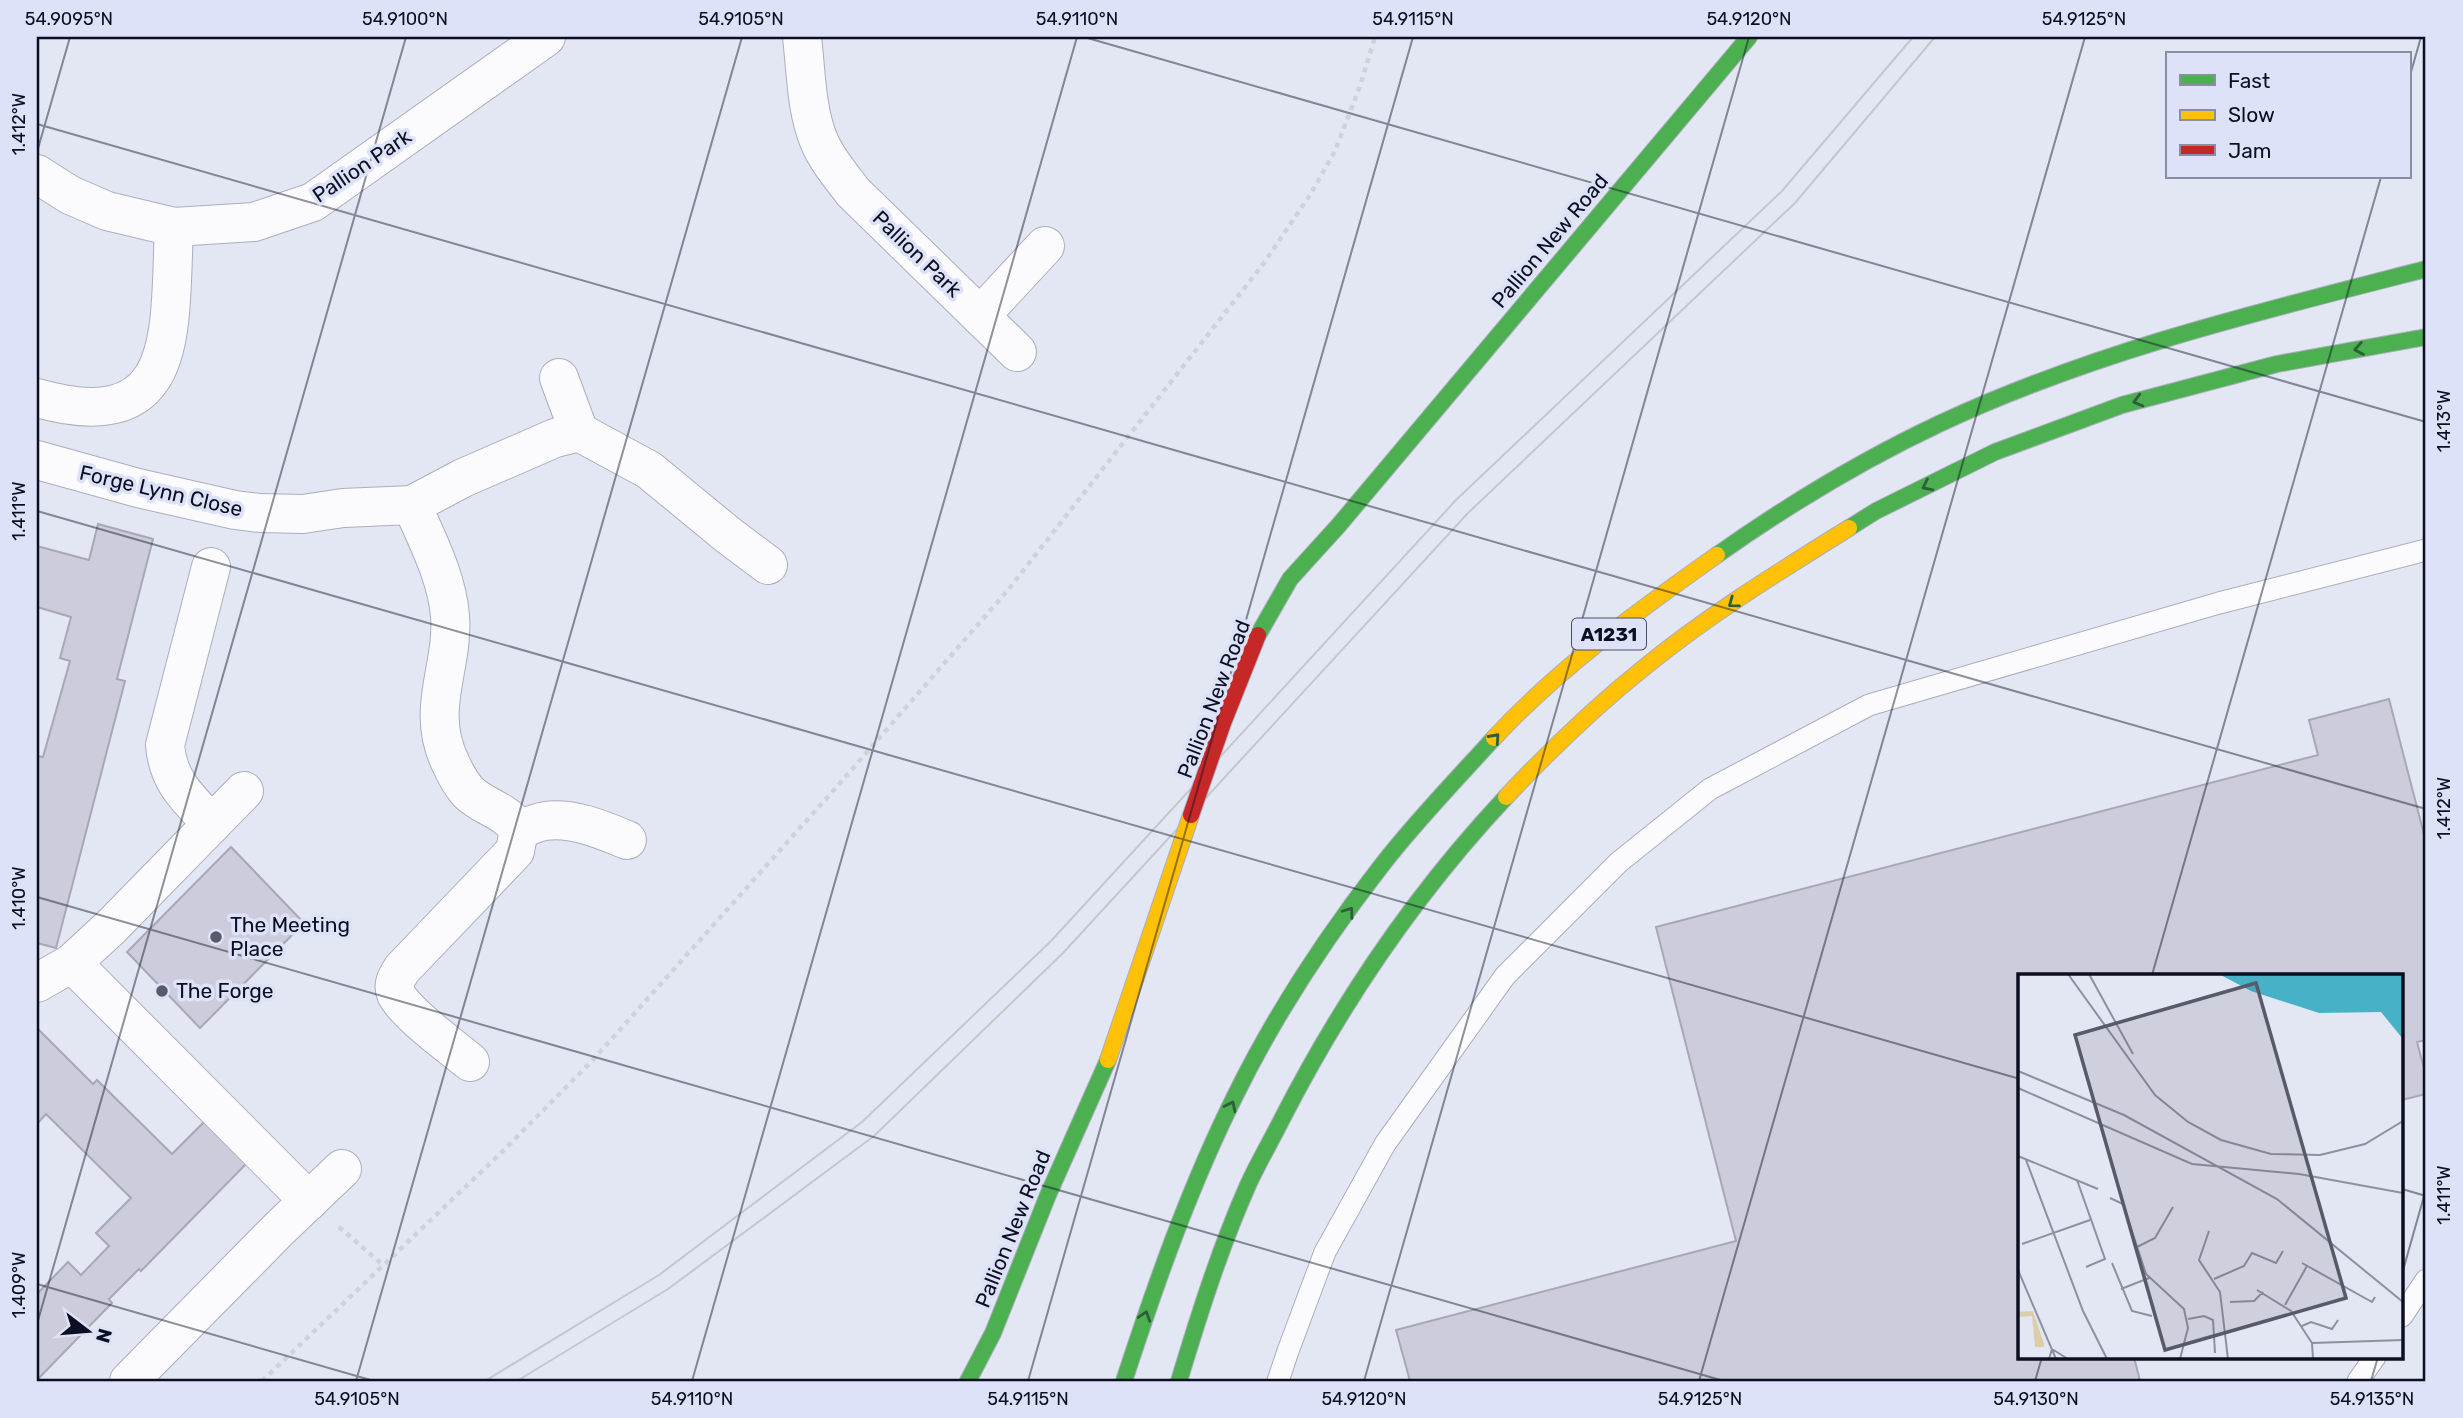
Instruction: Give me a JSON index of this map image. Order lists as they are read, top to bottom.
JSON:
{
  "streets": {
    "main road": ["Pallion New Road", "A1231"],
    "street": ["Pallion Park", "Forge Lynn Close"]
  },
  "places": ["The Meeting Place", "The Forge"],
  "legend": ["Fast", "Slow", "Jam"],
  "north": "right",
  "coordinates": [
    "54.9095°N",
    "54.9100°N",
    "54.9105°N",
    "54.9110°N",
    "54.9115°N",
    "54.9120°N",
    "54.9125°N",
    "1.412°W",
    "1.413°W",
    "1.411°W",
    "1.410°W",
    "1.409°W",
    "54.9130°N",
    "54.9135°N"
  ]
}
